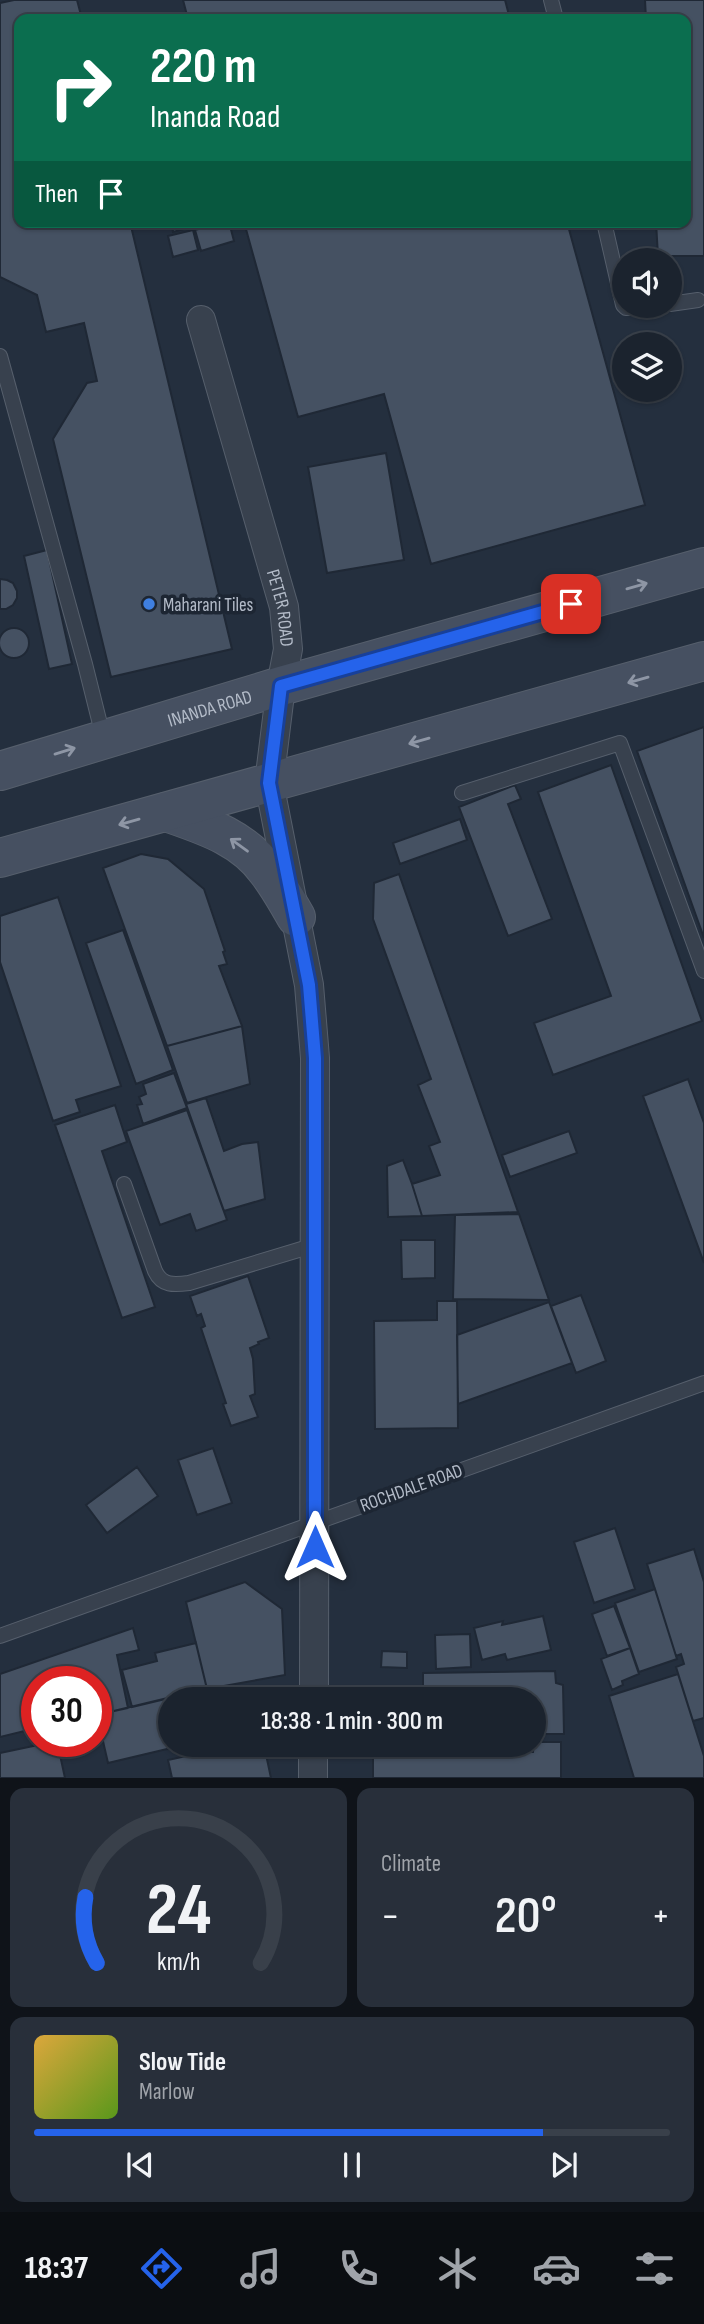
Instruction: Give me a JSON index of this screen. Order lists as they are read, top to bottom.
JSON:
{
  "streets": {
    "main road": ["INANDA ROAD"],
    "street": ["PETER ROAD"],
    "lane": ["ROCHDALE ROAD"]
  },
  "crossings": [
    ["PETER ROAD", "INANDA ROAD"],
    ["PETER ROAD", "ROCHDALE ROAD"]
  ],
  "places": ["Maharani Tiles"],
  "page": {
    "turn": ["220 m", "Inanda Road"],
    "then": "Then",
    "limit": "30",
    "trip": "18:38 · 1 min · 300 m",
    "tile": "Climate",
    "heat": ["−", "20°", "+"],
    "song": ["Slow Tide", "Marlow"],
    "tabs": "18:37",
    "gauge": ["24", "km/h"]
  }
}
